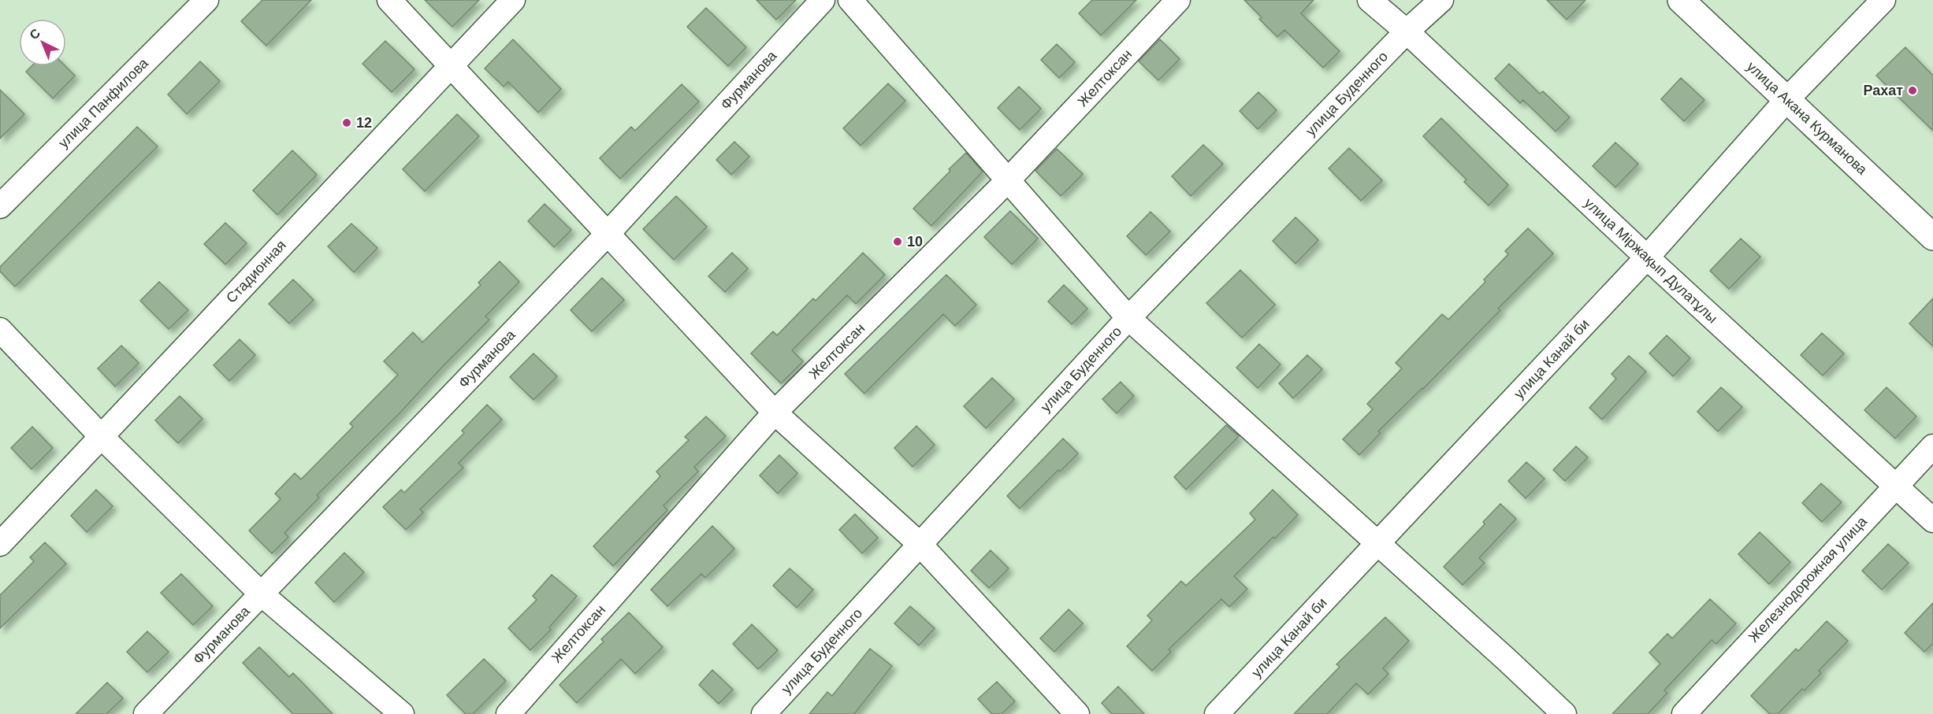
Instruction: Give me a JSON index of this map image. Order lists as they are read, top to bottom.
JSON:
{
  "streets": {
    "main road": ["улица Акана Курманова"],
    "street": [
      "Желтоксан",
      "Фурманова",
      "улица Буденного",
      "улица Панфилова",
      "улица Міржақып Дулатұлы",
      "Стадионная",
      "улица Канай би",
      "Железнодорожная улица"
    ]
  },
  "crossings": [
    ["улица Буденного", "улица Міржақып Дулатұлы"],
    ["улица Акана Курманова", "улица Канай би"],
    ["улица Міржақып Дулатұлы", "улица Канай би"],
    ["улица Міржақып Дулатұлы", "Железнодорожная улица"]
  ],
  "places": ["Рахат", "12", "10"],
  "north": "top left"
}
